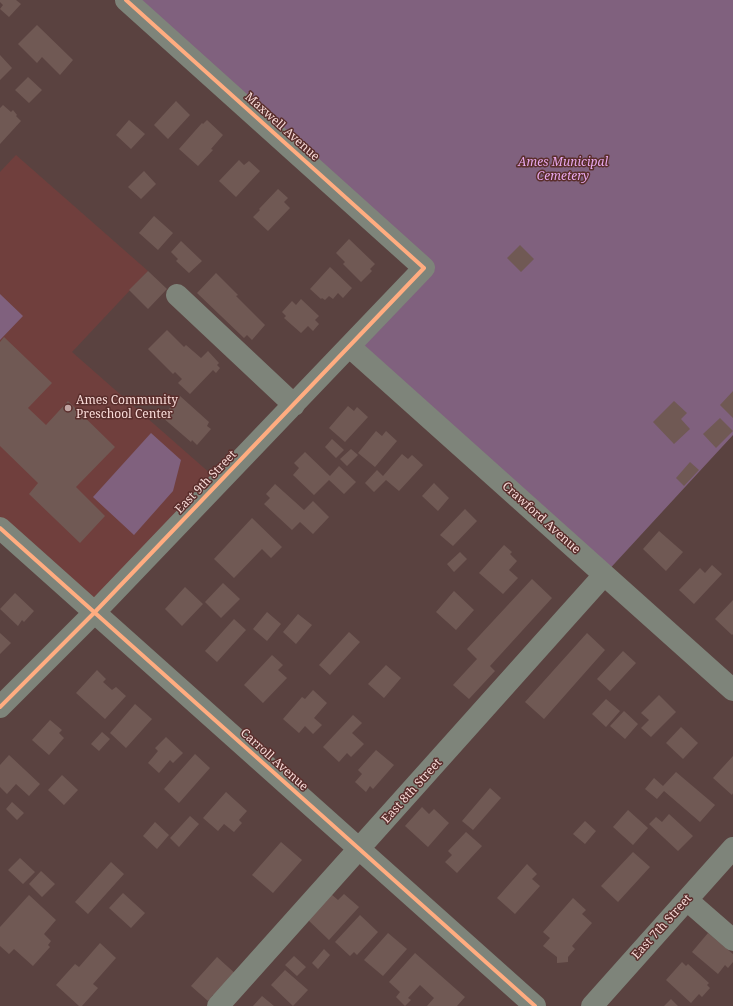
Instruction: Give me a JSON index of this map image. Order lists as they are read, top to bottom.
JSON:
{
  "streets": {
    "street": [
      "Maxwell Avenue",
      "East 9th Street",
      "Crawford Avenue",
      "Carroll Avenue",
      "East 8th Street",
      "East 7th Street"
    ]
  },
  "crossings": [
    ["Maxwell Avenue", "East 9th Street"],
    ["East 9th Street", "Crawford Avenue"],
    ["East 9th Street", "Carroll Avenue"],
    ["Crawford Avenue", "East 8th Street"],
    ["Carroll Avenue", "East 8th Street"]
  ],
  "parks": ["Ames Municipal Cemetery"],
  "places": ["Ames Community Preschool Center"]
}
